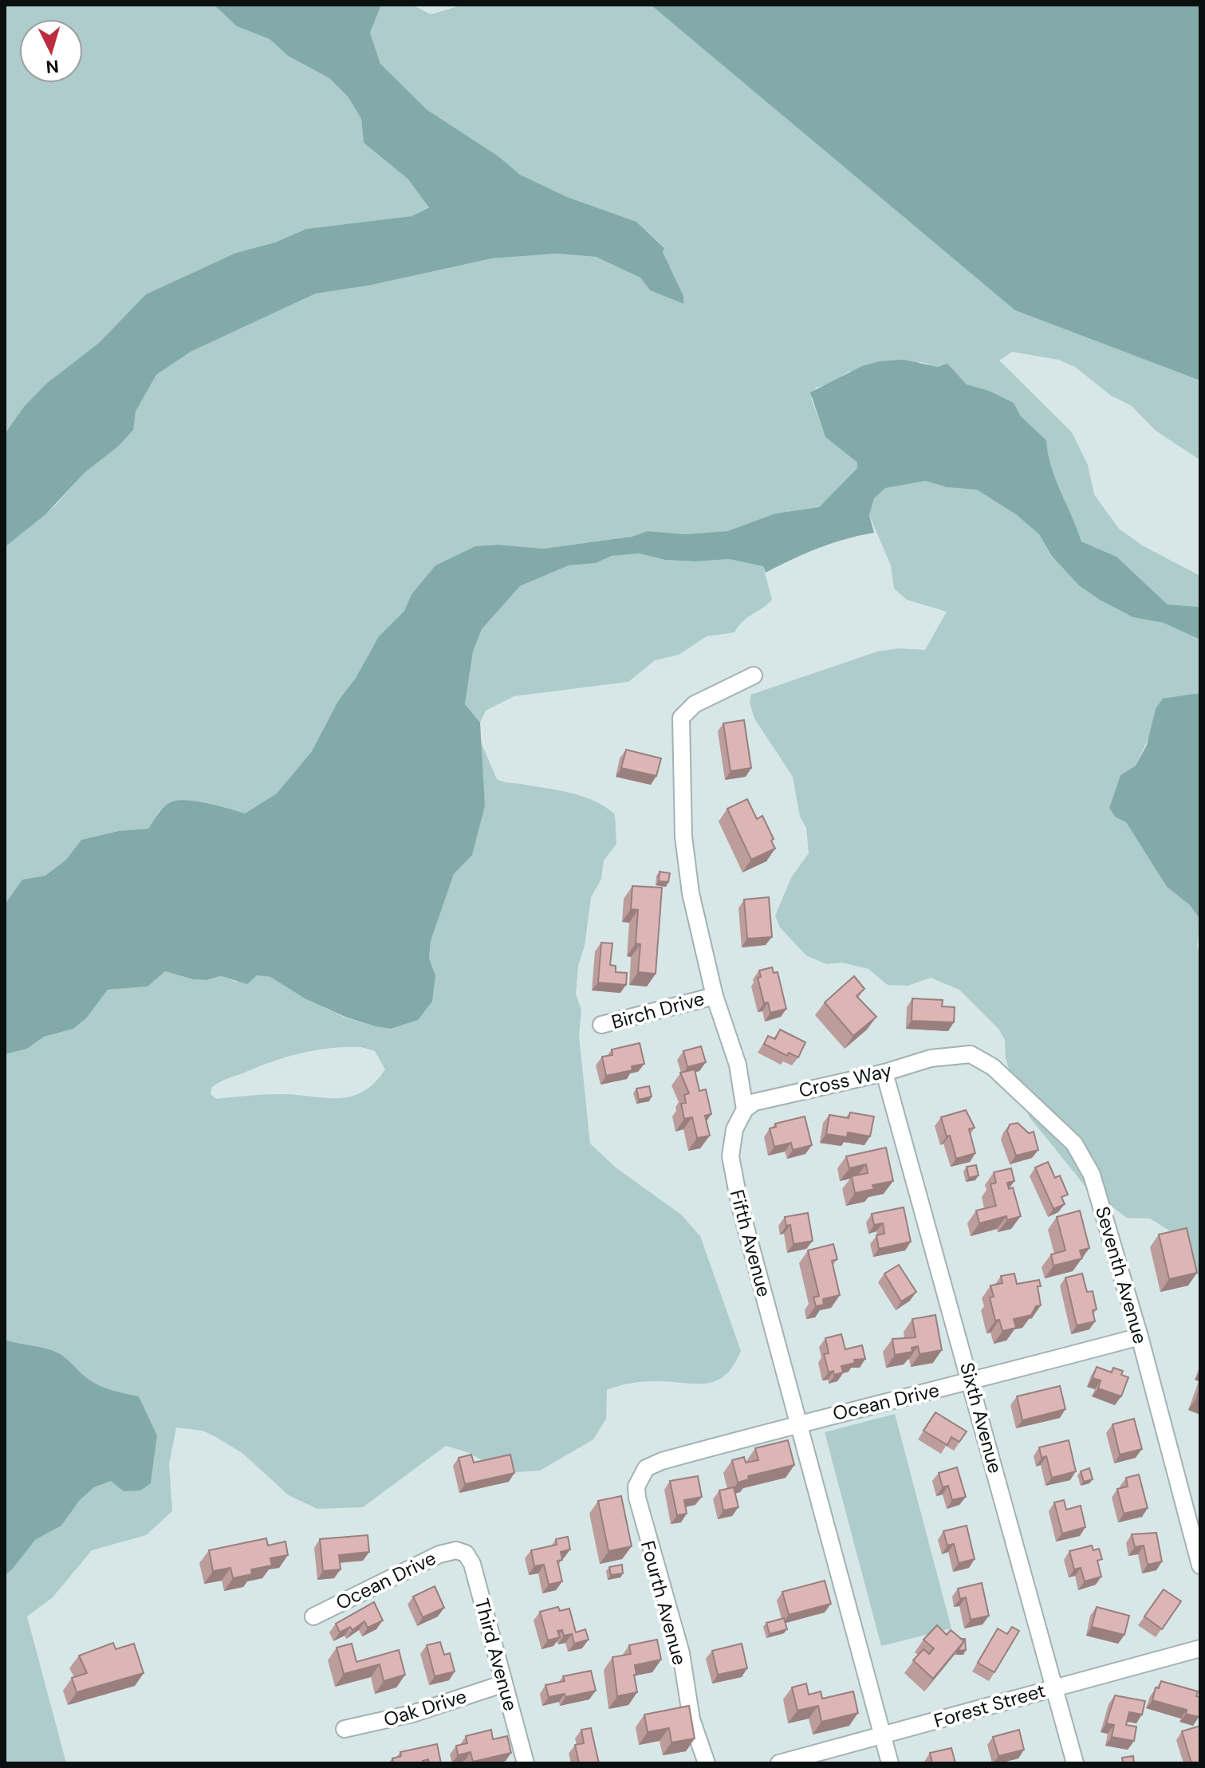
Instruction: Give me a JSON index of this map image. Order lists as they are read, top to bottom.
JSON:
{
  "streets": {
    "street": [
      "Birch Drive",
      "Cross Way",
      "Fifth Avenue",
      "Seventh Avenue",
      "Ocean Drive",
      "Sixth Avenue",
      "Fourth Avenue",
      "Third Avenue",
      "Forest Street",
      "Oak Drive"
    ]
  },
  "crossings": [
    ["Cross Way", "Fifth Avenue"],
    ["Cross Way", "Seventh Avenue"],
    ["Cross Way", "Sixth Avenue"],
    ["Fifth Avenue", "Ocean Drive"],
    ["Fifth Avenue", "Forest Street"],
    ["Seventh Avenue", "Ocean Drive"],
    ["Ocean Drive", "Sixth Avenue"],
    ["Ocean Drive", "Fourth Avenue"],
    ["Ocean Drive", "Third Avenue"],
    ["Sixth Avenue", "Forest Street"],
    ["Third Avenue", "Oak Drive"]
  ],
  "north": "bottom"
}
